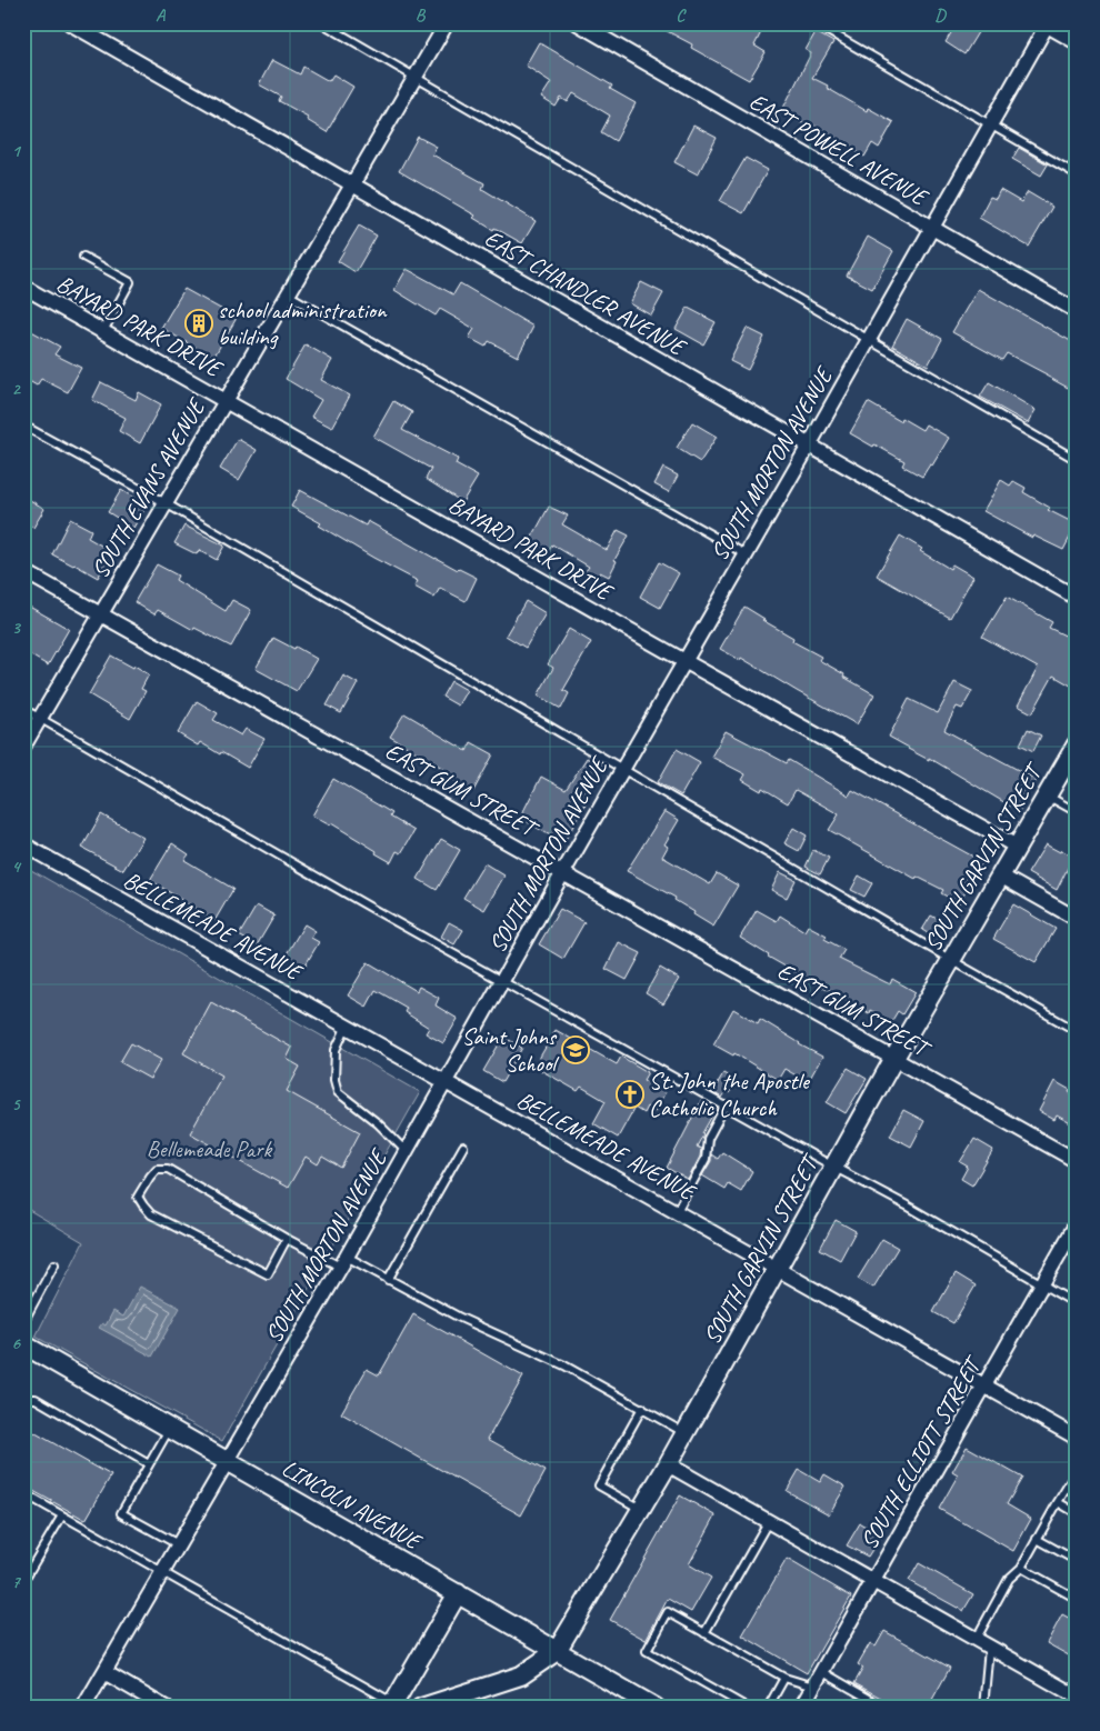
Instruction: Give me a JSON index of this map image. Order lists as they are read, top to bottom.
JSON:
{
  "streets": {
    "street": [
      "EAST POWELL AVENUE",
      "EAST CHANDLER AVENUE",
      "BAYARD PARK DRIVE",
      "SOUTH MORTON AVENUE",
      "SOUTH EVANS AVENUE",
      "EAST GUM STREET",
      "SOUTH GARVIN STREET",
      "BELLEMEADE AVENUE",
      "SOUTH ELLIOTT STREET",
      "LINCOLN AVENUE"
    ]
  },
  "crossings": [
    ["EAST POWELL AVENUE", "SOUTH MORTON AVENUE"],
    ["EAST CHANDLER AVENUE", "SOUTH MORTON AVENUE"],
    ["EAST CHANDLER AVENUE", "SOUTH EVANS AVENUE"],
    ["BAYARD PARK DRIVE", "SOUTH MORTON AVENUE"],
    ["BAYARD PARK DRIVE", "SOUTH EVANS AVENUE"],
    ["BAYARD PARK DRIVE", "SOUTH GARVIN STREET"],
    ["SOUTH MORTON AVENUE", "EAST GUM STREET"],
    ["SOUTH MORTON AVENUE", "BELLEMEADE AVENUE"],
    ["SOUTH MORTON AVENUE", "LINCOLN AVENUE"],
    ["SOUTH EVANS AVENUE", "EAST GUM STREET"],
    ["EAST GUM STREET", "SOUTH GARVIN STREET"],
    ["SOUTH GARVIN STREET", "BELLEMEADE AVENUE"],
    ["SOUTH GARVIN STREET", "LINCOLN AVENUE"],
    ["BELLEMEADE AVENUE", "SOUTH ELLIOTT STREET"]
  ],
  "parks": ["Bellemeade Park"],
  "places": {
    "building": ["school administration building"],
    "school or university": ["Saint Johns School"],
    "church": ["St. John the Apostle Catholic Church"]
  },
  "grid": {
    "columns": [
      "A",
      "B",
      "C",
      "D"
    ],
    "rows": [
      "1",
      "2",
      "3",
      "4",
      "5",
      "6",
      "7"
    ]
  }
}
